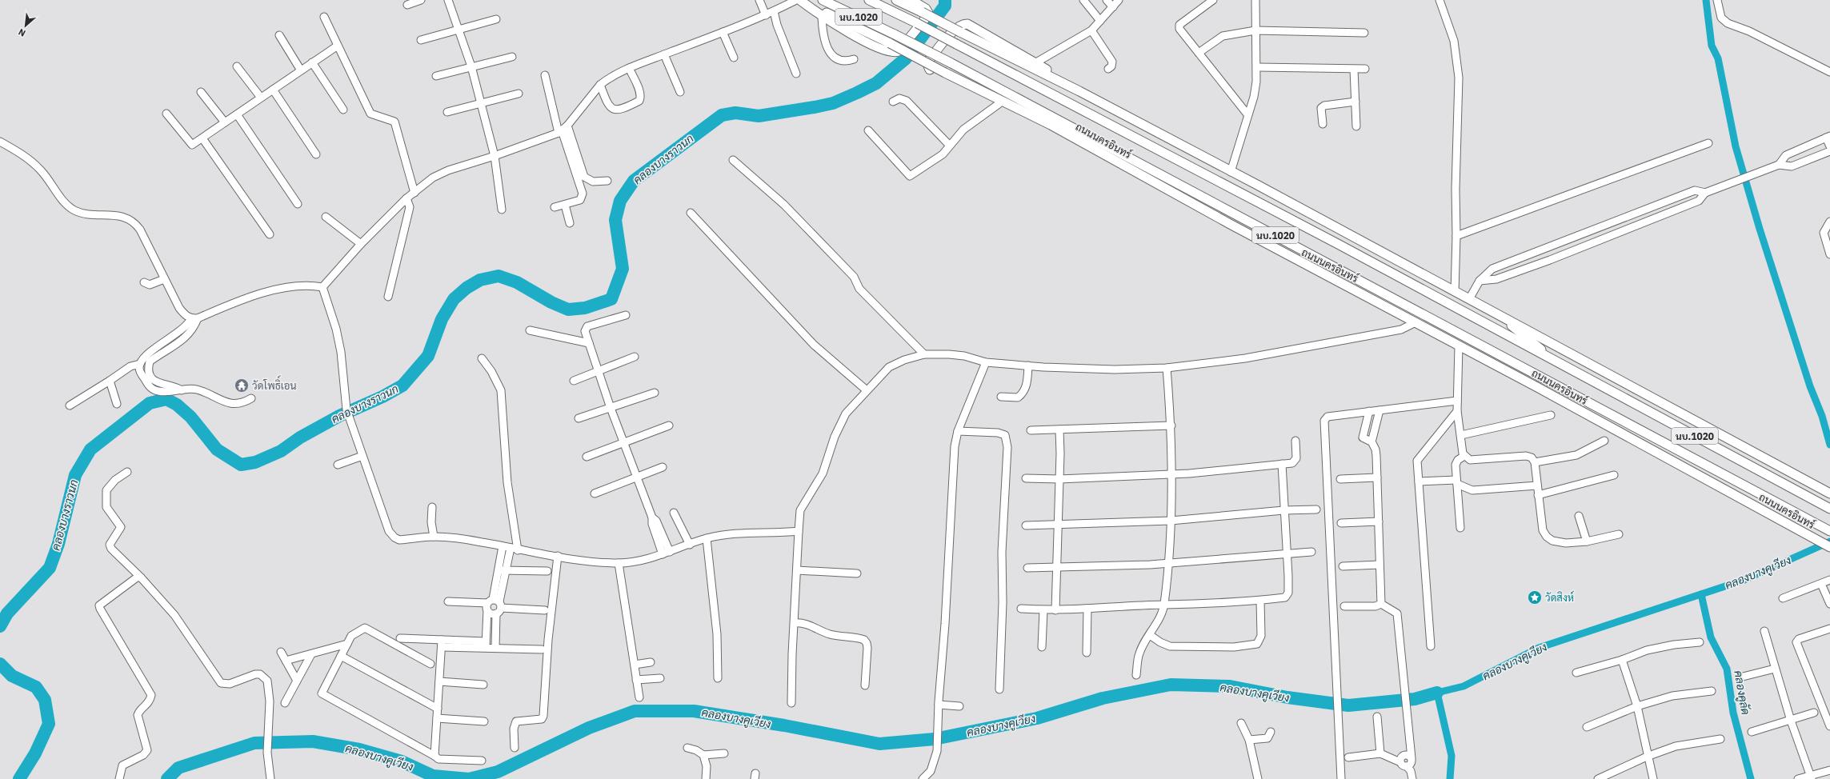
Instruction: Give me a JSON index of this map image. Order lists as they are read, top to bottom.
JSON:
{
  "streets": {
    "main road": ["นบ.1020", "ถนนนครอินทร์"]
  },
  "water": ["คลองบางราวนก", "คลองบางคูเวียง", "คลองคูลัด"],
  "places": {
    "temple": ["วัดโพธิ์เอน"],
    "place": ["วัดสิงห์"]
  },
  "north": "bottom left"
}
